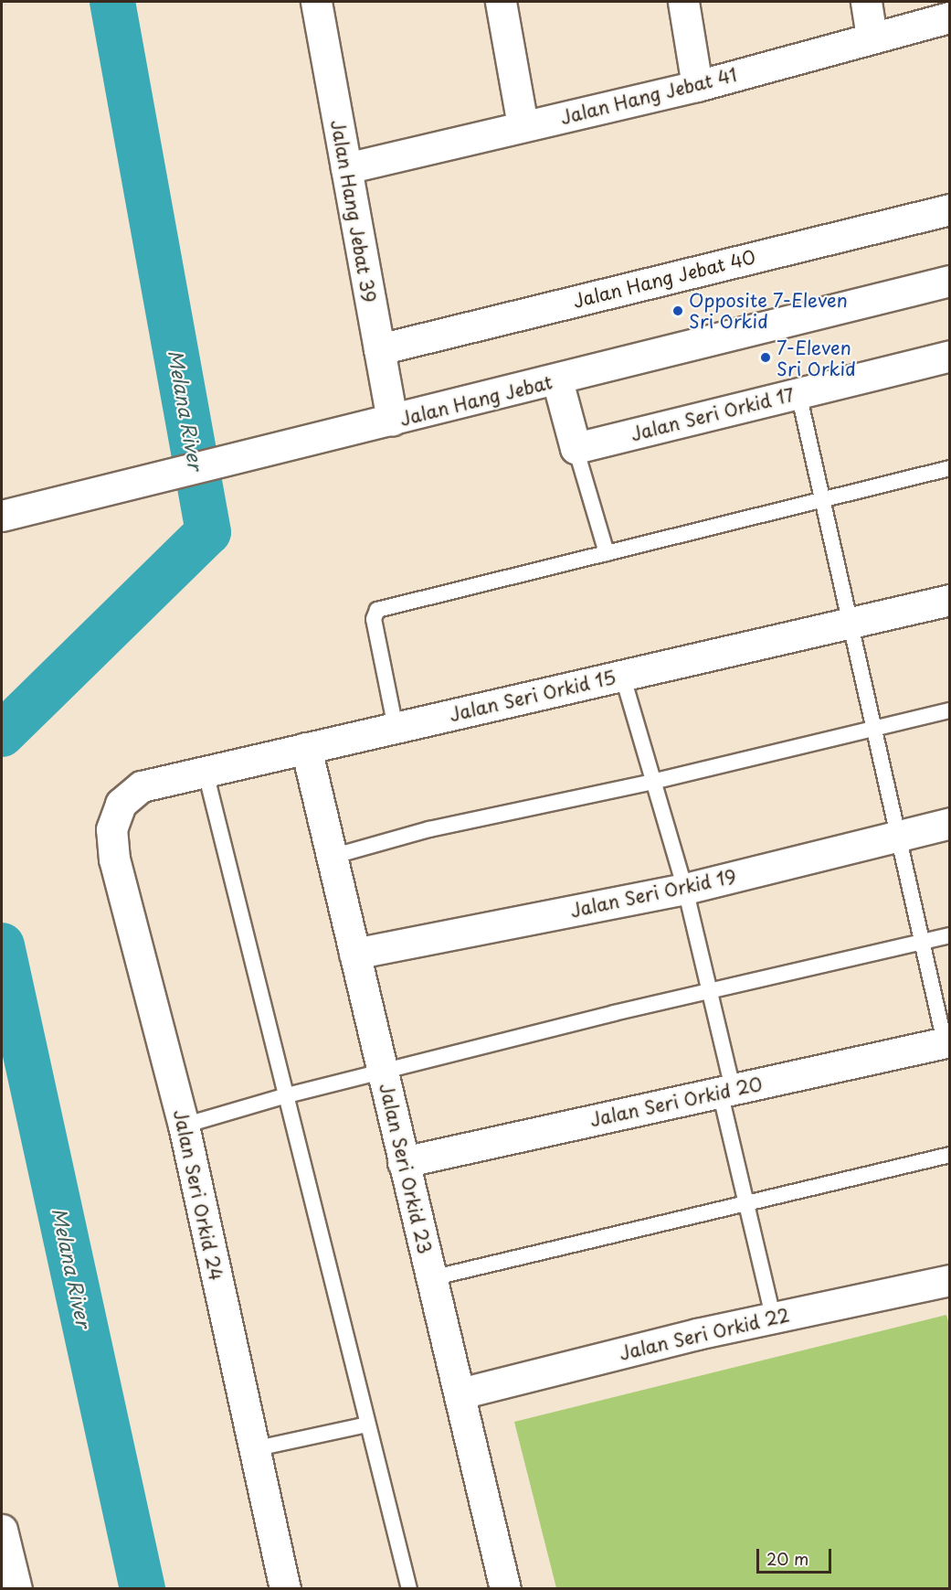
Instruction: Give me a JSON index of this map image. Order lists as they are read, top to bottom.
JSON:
{
  "streets": {
    "street": [
      "Jalan Hang Jebat 41",
      "Jalan Hang Jebat 39",
      "Jalan Hang Jebat 40",
      "Jalan Hang Jebat",
      "Jalan Seri Orkid 17",
      "Jalan Seri Orkid 15",
      "Jalan Seri Orkid 19",
      "Jalan Seri Orkid 20",
      "Jalan Seri Orkid 23",
      "Jalan Seri Orkid 24",
      "Jalan Seri Orkid 22"
    ]
  },
  "crossings": [
    ["Jalan Hang Jebat 41", "Jalan Hang Jebat 39"],
    ["Jalan Hang Jebat 39", "Jalan Hang Jebat 40"],
    ["Jalan Hang Jebat 39", "Jalan Hang Jebat"],
    ["Jalan Seri Orkid 15", "Jalan Seri Orkid 23"],
    ["Jalan Seri Orkid 15", "Jalan Seri Orkid 24"],
    ["Jalan Seri Orkid 19", "Jalan Seri Orkid 23"],
    ["Jalan Seri Orkid 20", "Jalan Seri Orkid 23"],
    ["Jalan Seri Orkid 23", "Jalan Seri Orkid 22"]
  ],
  "water": ["Melana River"],
  "places": ["Opposite 7-Eleven Sri Orkid", "7-Eleven Sri Orkid"],
  "scale_bar": "20 m"
}
